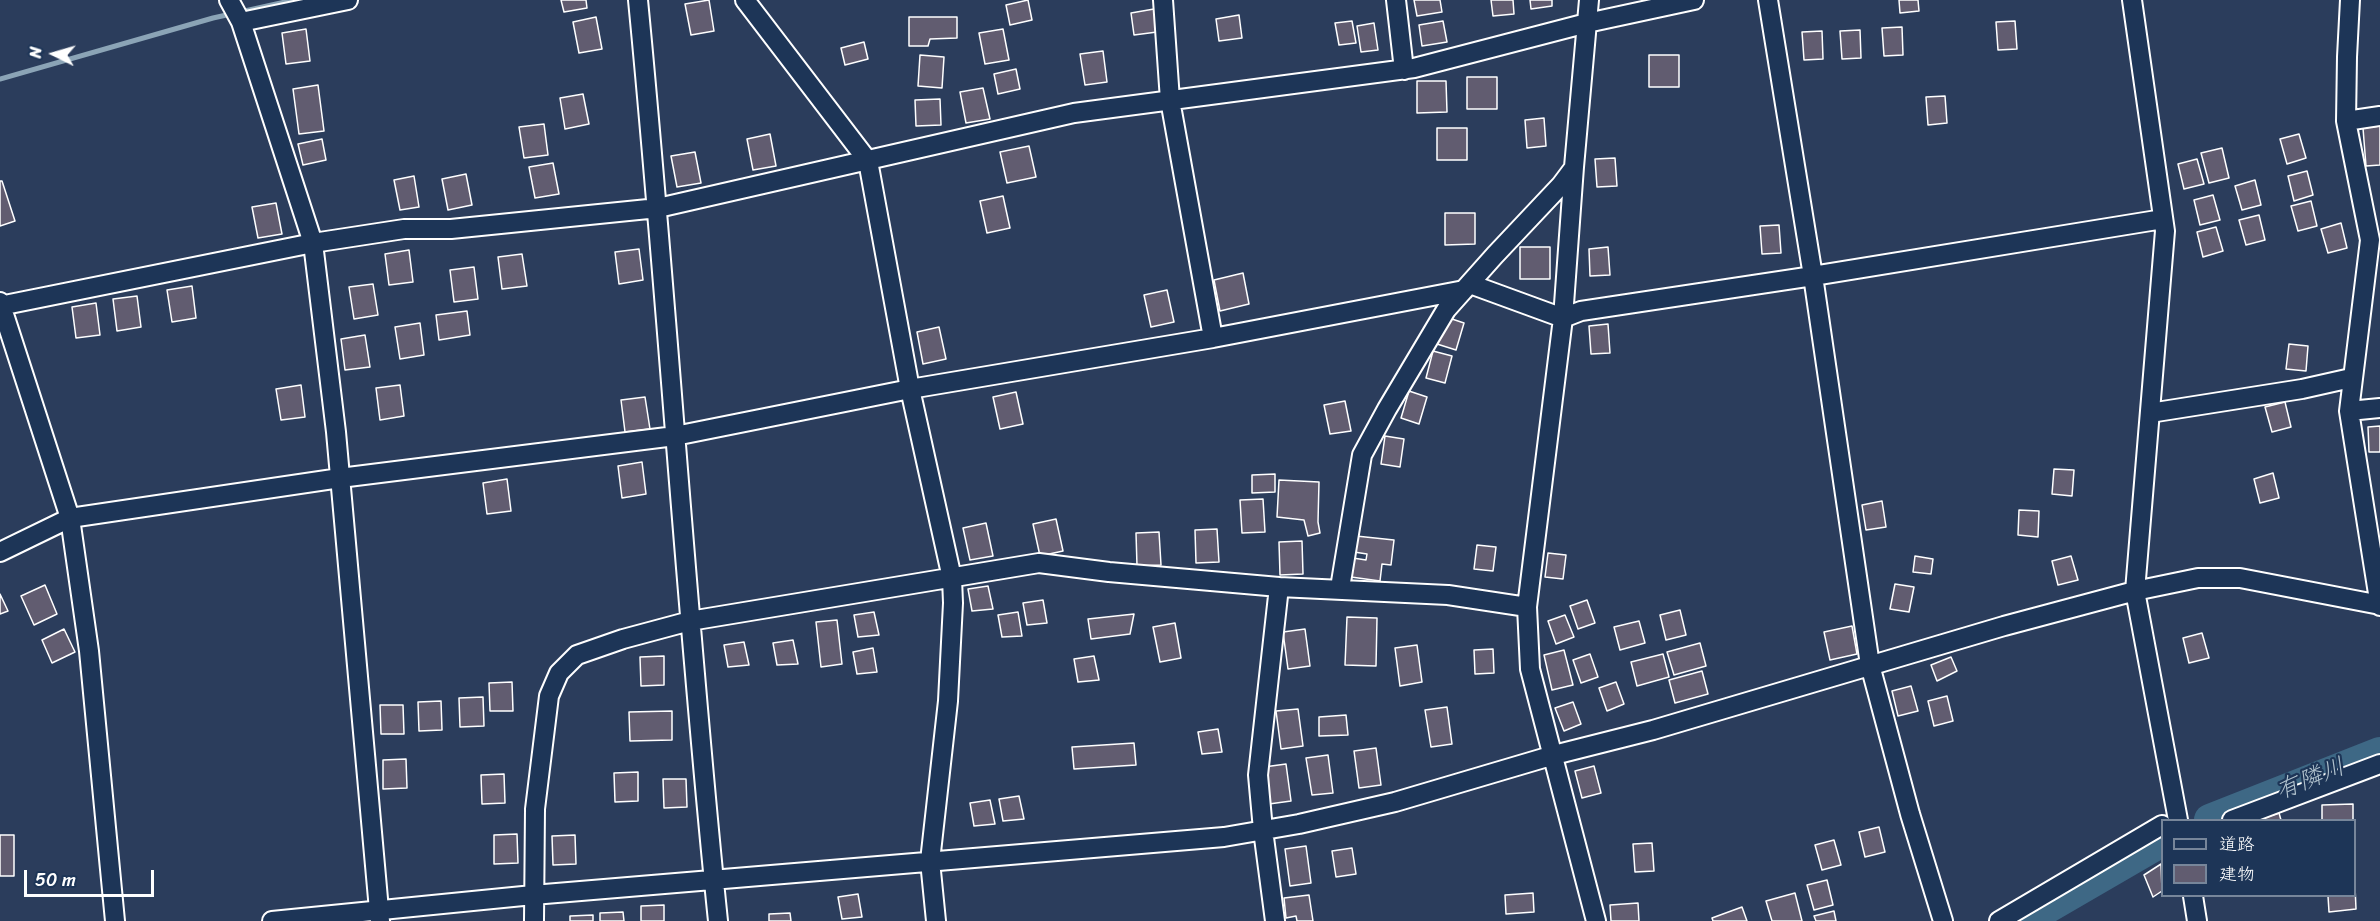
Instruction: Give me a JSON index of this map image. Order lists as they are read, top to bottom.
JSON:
{
  "water": ["有隣川"],
  "legend": ["道路", "建物"],
  "scale_bar": "50 m",
  "north": "left"
}
